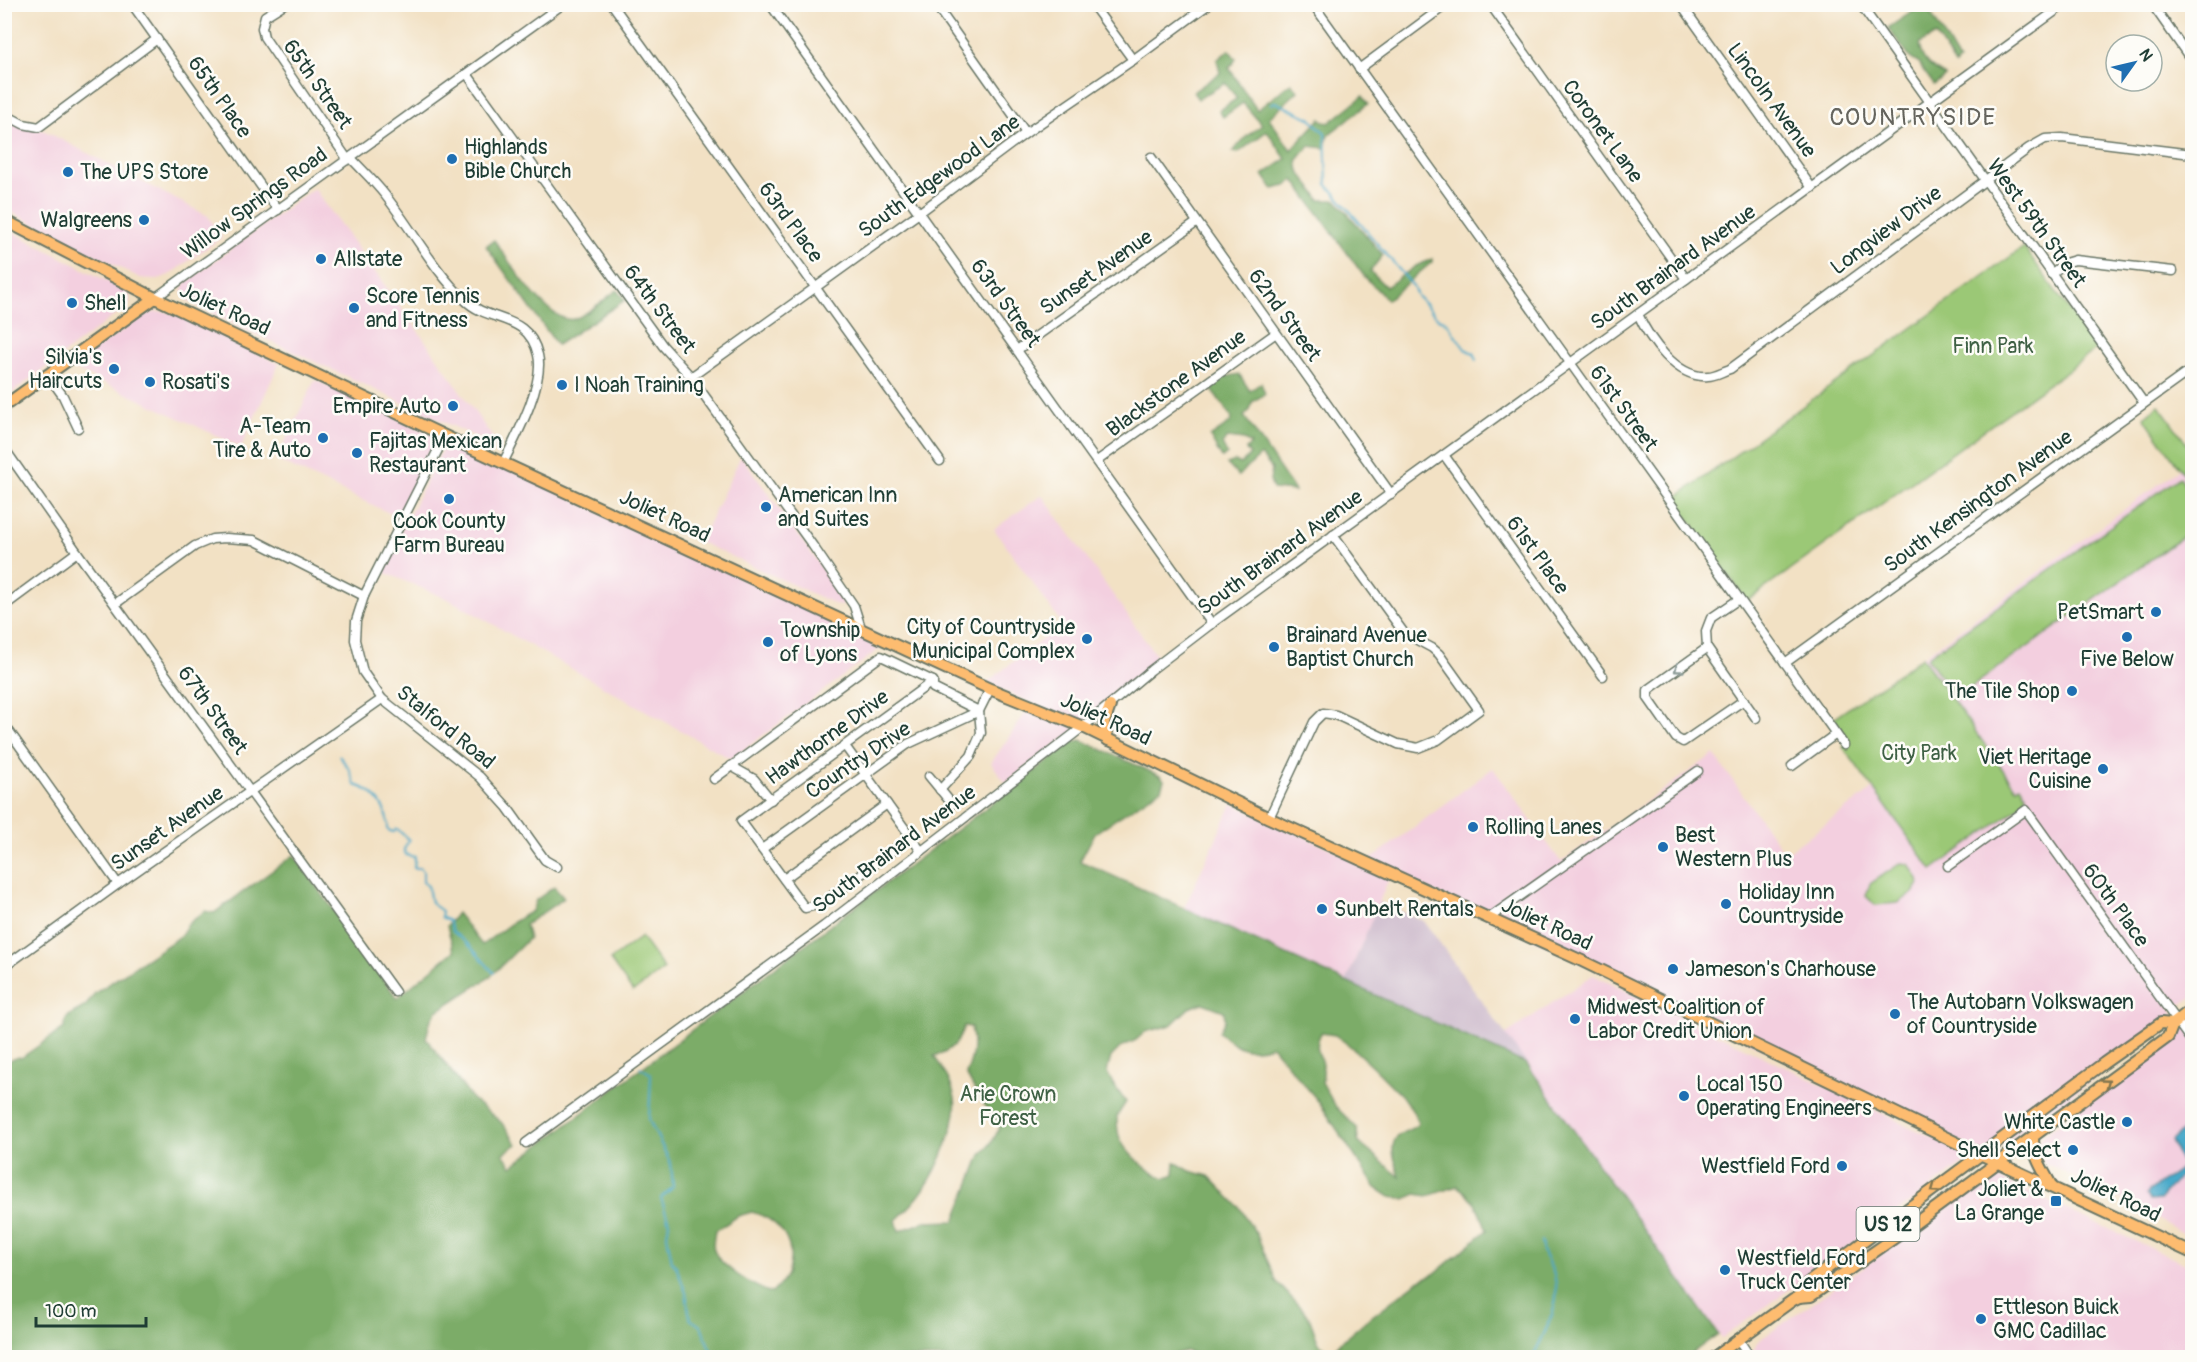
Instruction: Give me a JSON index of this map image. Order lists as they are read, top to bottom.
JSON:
{
  "streets": {
    "main road": ["Willow Springs Road", "Joliet Road", "US 12"],
    "street": [
      "65th Street",
      "65th Place",
      "Lincoln Avenue",
      "Coronet Lane",
      "South Edgewood Lane",
      "63rd Place",
      "West 59th Street",
      "Longview Drive",
      "South Brainard Avenue",
      "Sunset Avenue",
      "63rd Street",
      "64th Street",
      "62nd Street",
      "Blackstone Avenue",
      "61st Street",
      "South Kensington Avenue",
      "61st Place",
      "67th Street",
      "Stalford Road",
      "Hawthorne Drive",
      "Country Drive",
      "60th Place"
    ]
  },
  "crossings": [
    ["65th Street", "Willow Springs Road"],
    ["65th Street", "Joliet Road"],
    ["65th Place", "Willow Springs Road"],
    ["Lincoln Avenue", "South Brainard Avenue"],
    ["Coronet Lane", "South Brainard Avenue"],
    ["South Edgewood Lane", "63rd Place"],
    ["South Edgewood Lane", "63rd Street"],
    ["South Edgewood Lane", "64th Street"],
    ["Willow Springs Road", "Joliet Road"],
    ["Willow Springs Road", "64th Street"],
    ["West 59th Street", "Longview Drive"],
    ["West 59th Street", "South Brainard Avenue"],
    ["West 59th Street", "South Kensington Avenue"],
    ["Longview Drive", "South Brainard Avenue"],
    ["South Brainard Avenue", "63rd Street"],
    ["South Brainard Avenue", "Joliet Road"],
    ["South Brainard Avenue", "62nd Street"],
    ["South Brainard Avenue", "61st Street"],
    ["South Brainard Avenue", "61st Place"],
    ["Sunset Avenue", "63rd Street"],
    ["Sunset Avenue", "62nd Street"],
    ["Sunset Avenue", "67th Street"],
    ["Sunset Avenue", "Stalford Road"],
    ["63rd Street", "Blackstone Avenue"],
    ["Joliet Road", "64th Street"],
    ["Joliet Road", "Stalford Road"],
    ["Joliet Road", "US 12"],
    ["62nd Street", "Blackstone Avenue"],
    ["61st Street", "South Kensington Avenue"],
    ["Hawthorne Drive", "Country Drive"],
    ["60th Place", "US 12"]
  ],
  "districts": ["COUNTRYSIDE"],
  "parks": ["Finn Park", "City Park", "Arie Crown Forest"],
  "places": {
    "other": [
      "Highlands Bible Church",
      "The UPS Store",
      "Walgreens",
      "Allstate",
      "Shell",
      "Score Tennis and Fitness",
      "Silvia's Haircuts",
      "Rosati's",
      "I Noah Training",
      "Empire Auto",
      "A-Team Tire & Auto",
      "Fajitas Mexican Restaurant",
      "Cook County Farm Bureau",
      "American Inn and Suites",
      "PetSmart",
      "Five Below",
      "City of Countryside Municipal Complex",
      "Township of Lyons",
      "Brainard Avenue Baptist Church",
      "The Tile Shop",
      "Viet Heritage Cuisine",
      "Rolling Lanes",
      "Best Western Plus",
      "Holiday Inn Countryside",
      "Sunbelt Rentals",
      "Jameson's Charhouse",
      "The Autobarn Volkswagen of Countryside",
      "Midwest Coalition of Labor Credit Union",
      "Local 150 Operating Engineers",
      "White Castle",
      "Shell Select",
      "Westfield Ford",
      "Westfield Ford Truck Center",
      "Ettleson Buick GMC Cadillac"
    ],
    "transit": ["Joliet & La Grange"]
  },
  "scale_bar": "100 m",
  "north": "top right"
}
